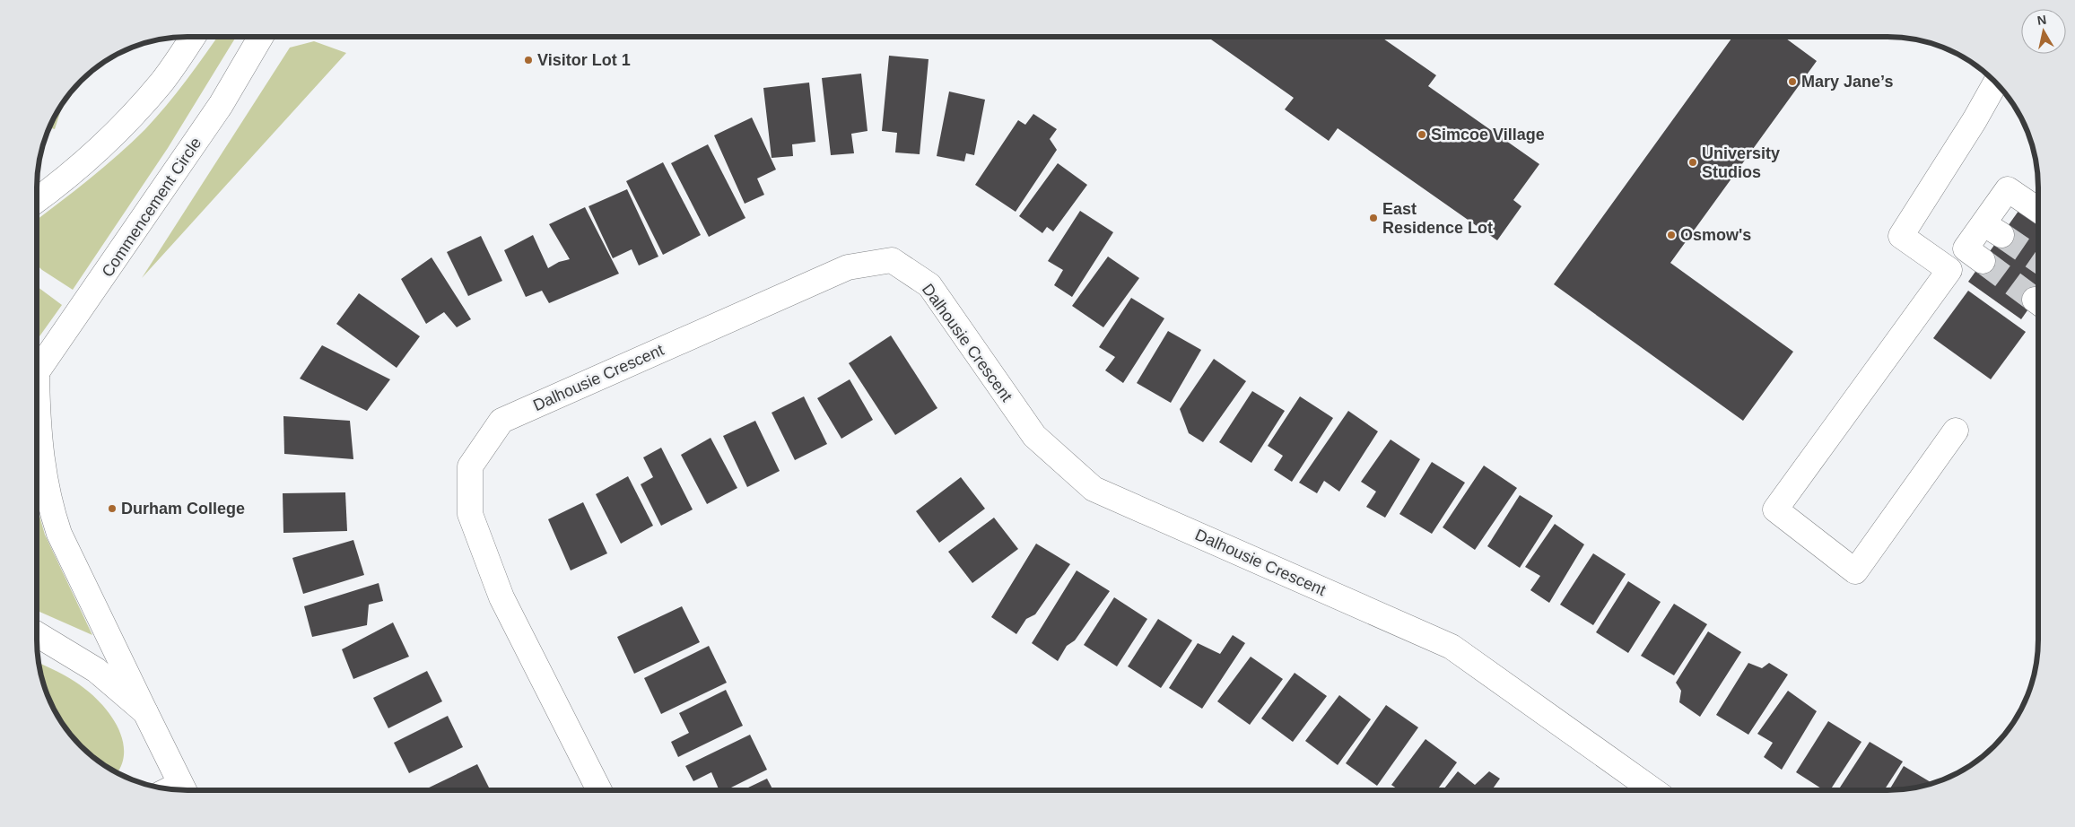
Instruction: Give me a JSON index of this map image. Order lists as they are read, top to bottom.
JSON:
{
  "streets": {
    "street": ["Commencement Circle", "Dalhousie Crescent"]
  },
  "places": [
    "Visitor Lot 1",
    "Mary Jane’s",
    "Simcoe Village",
    "University Studios",
    "East Residence Lot",
    "Osmow's",
    "Durham College"
  ],
  "north": "top"
}
